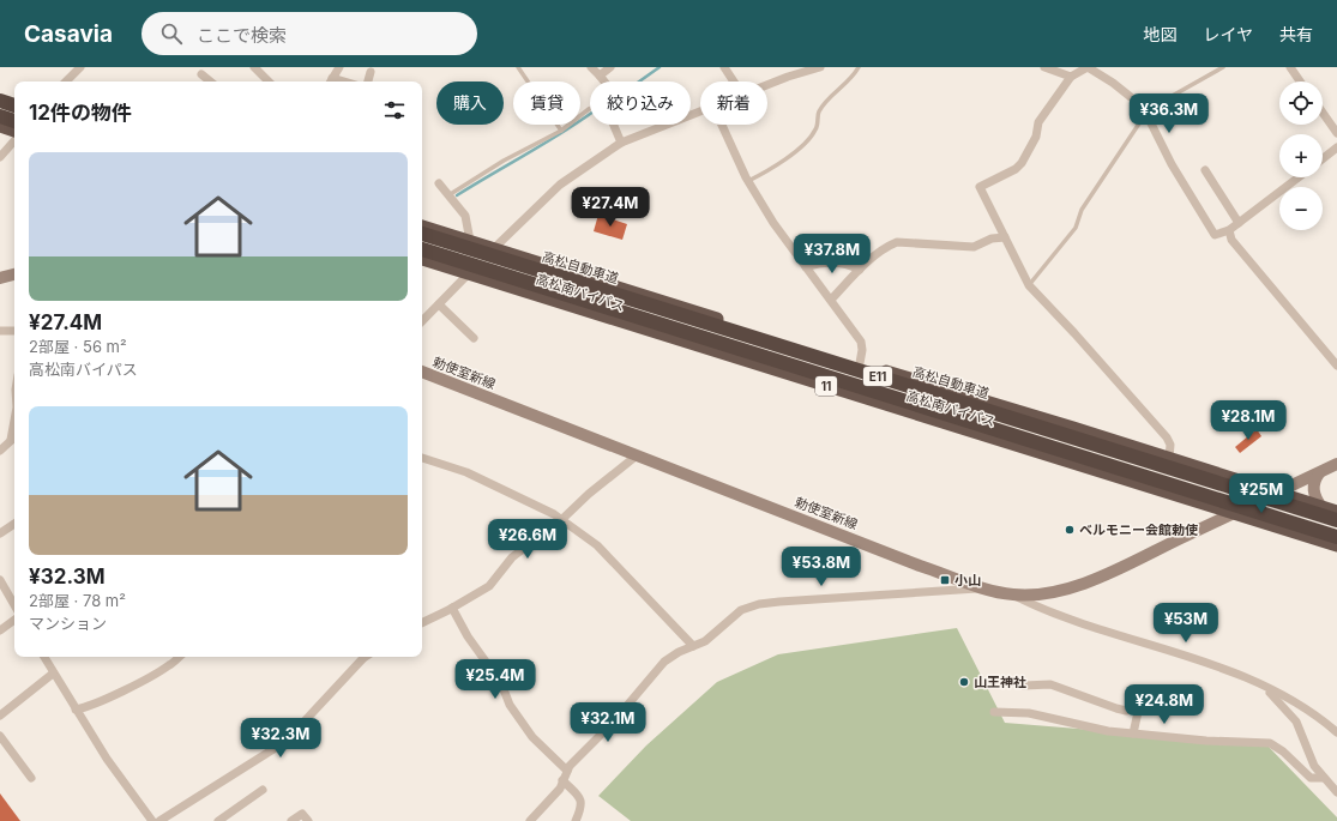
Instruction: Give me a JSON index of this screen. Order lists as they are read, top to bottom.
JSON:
{
  "streets": {
    "highway": [
      "高松自動車道",
      "高松南バイパス",
      "E11",
      "11"
    ],
    "main road": ["勅使室新線"]
  },
  "crossings": [
    ["高松南バイパス", "勅使室新線"]
  ],
  "places": {
    "other": ["ベルモニー会館勅使", "山王神社"],
    "transit": ["小山"]
  },
  "page": {
    "header": "Casavia",
    "search": "ここで検索",
    "nav": ["地図", "レイヤ", "共有"],
    "map_buttons": ["+", "−"],
    "chip": [
      "購入",
      "賃貸",
      "絞り込み",
      "新着"
    ],
    "heading": "12件の物件",
    "price": [
      "¥36.3M",
      "¥27.4M",
      "¥37.8M",
      "¥28.1M",
      "¥25M",
      "¥26.6M",
      "¥53.8M",
      "¥53M",
      "¥25.4M",
      "¥24.8M",
      "¥32.1M",
      "¥32.3M"
    ],
    "list": [
      {
        "name": "¥27.4M",
        "note": "2部屋 · 56 m² · 高松南バイパス"
      },
      {
        "name": "¥32.3M",
        "note": "2部屋 · 78 m² · マンション"
      }
    ]
  }
}
